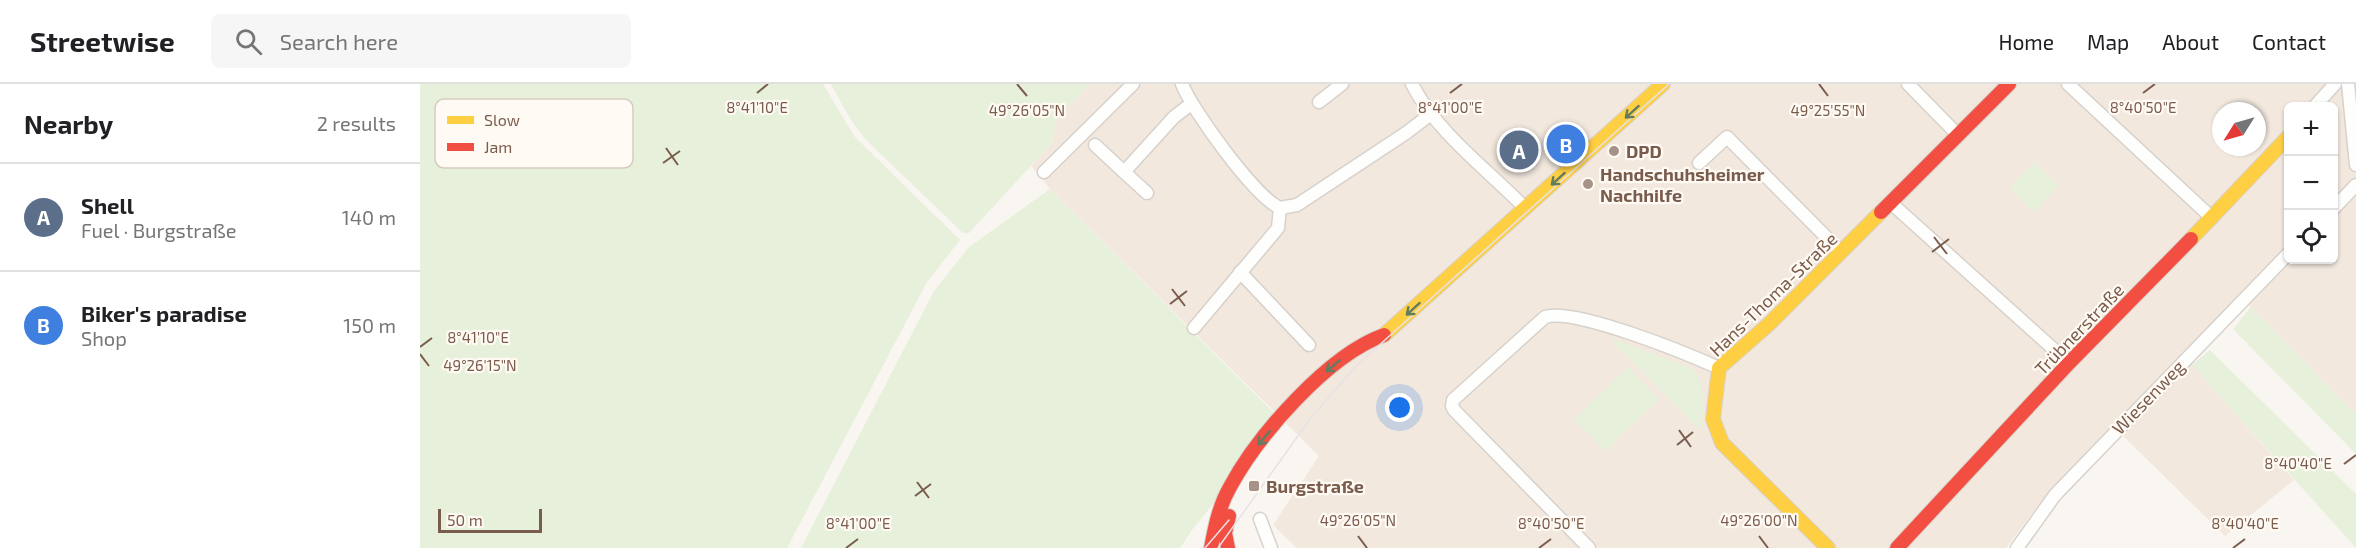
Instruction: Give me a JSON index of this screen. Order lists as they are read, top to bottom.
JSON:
{
  "streets": {
    "street": ["Hans-Thoma-Straße", "Trübnerstraße", "Wiesenweg"]
  },
  "places": {
    "other": ["DPD", "Handschuhsheimer Nachhilfe"],
    "transit": ["Burgstraße"]
  },
  "legend": ["Slow", "Jam"],
  "scale_bar": "50 m",
  "north": "bottom left",
  "page": {
    "header": "Streetwise",
    "search": "Search here",
    "nav": [
      "Home",
      "Map",
      "About",
      "Contact"
    ],
    "heading": ["Nearby", "2 results"],
    "map_buttons": ["+", "−"],
    "pins": ["B", "A"],
    "list": [
      {
        "mark": "A",
        "name": "Shell",
        "note": "Fuel · Burgstraße",
        "value": "140 m"
      },
      {
        "mark": "B",
        "name": "Biker's paradise",
        "note": "Shop",
        "value": "150 m"
      }
    ],
    "scale": "50 m"
  },
  "coordinates": [
    "8°41'10\"E",
    "8°41'00\"E",
    "8°40'50\"E",
    "49°26'05\"N",
    "49°25'55\"N",
    "49°26'15\"N",
    "8°40'40\"E",
    "49°26'00\"N"
  ]
}
